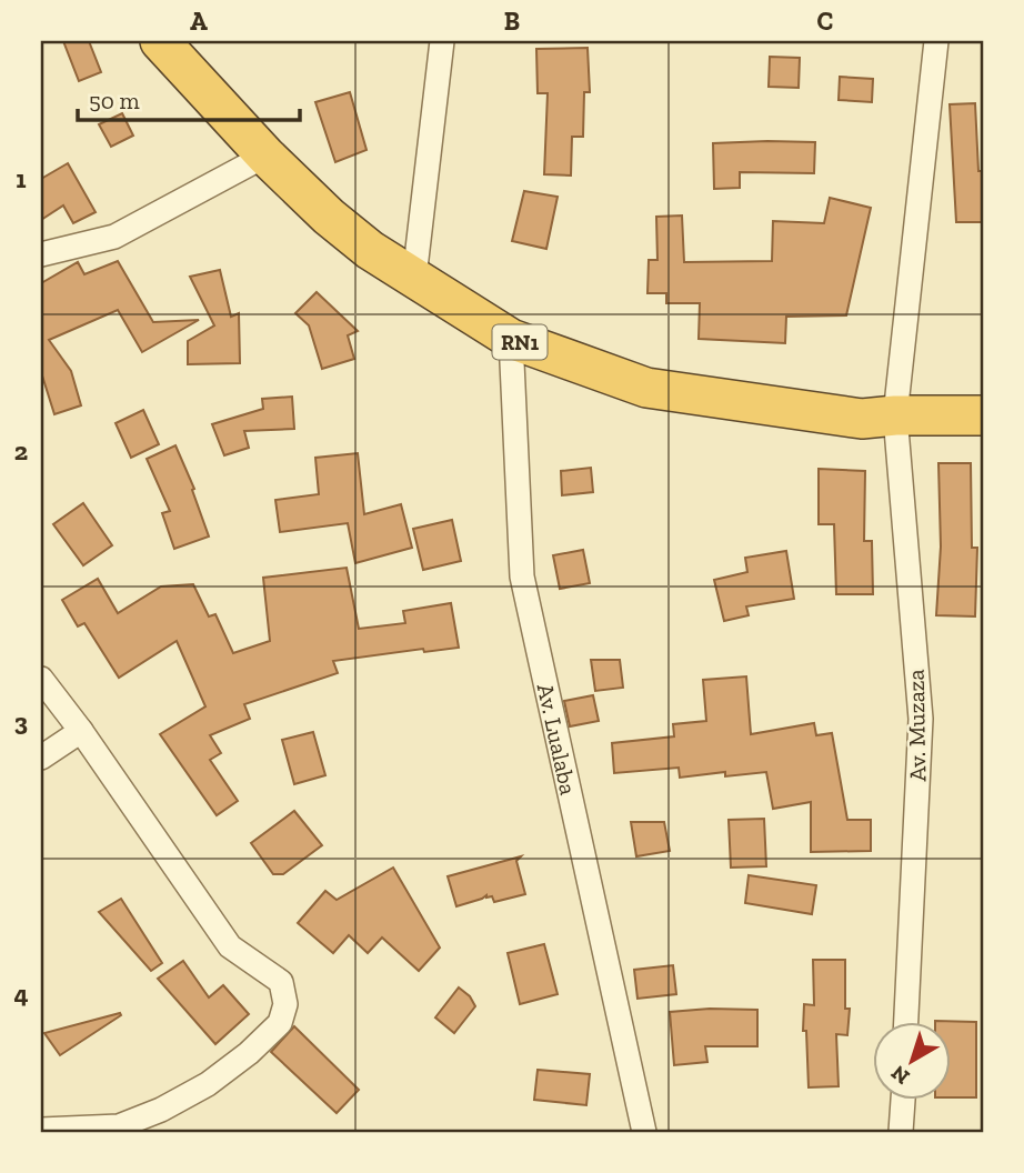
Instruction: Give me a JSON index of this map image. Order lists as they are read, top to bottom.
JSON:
{
  "streets": {
    "highway": ["RN1"],
    "street": ["Av. Muzaza", "Av. Lualaba"]
  },
  "crossings": [
    ["RN1", "Av. Muzaza"],
    ["RN1", "Av. Lualaba"]
  ],
  "scale_bar": "50 m",
  "north": "bottom left",
  "grid": {
    "columns": ["A", "B", "C"],
    "rows": [
      "1",
      "2",
      "3",
      "4"
    ]
  }
}
